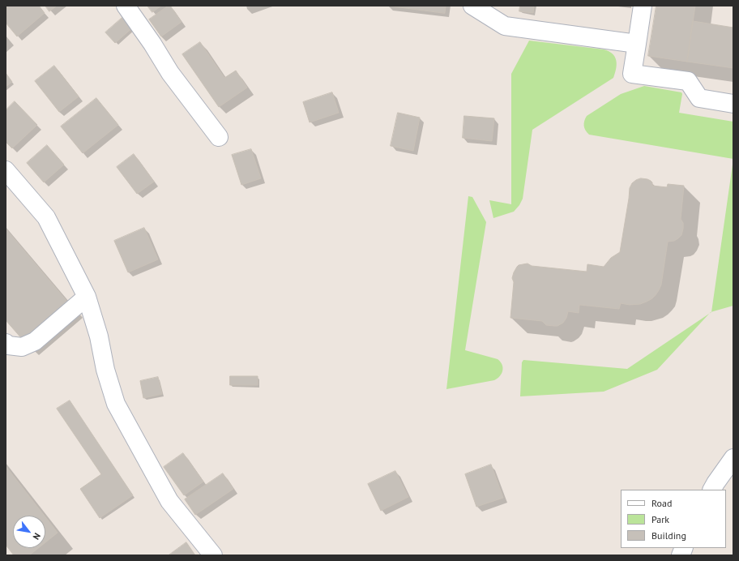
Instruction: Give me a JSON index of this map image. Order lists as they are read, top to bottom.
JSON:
{
  "legend": ["Road", "Park", "Building"],
  "north": "bottom right"
}
